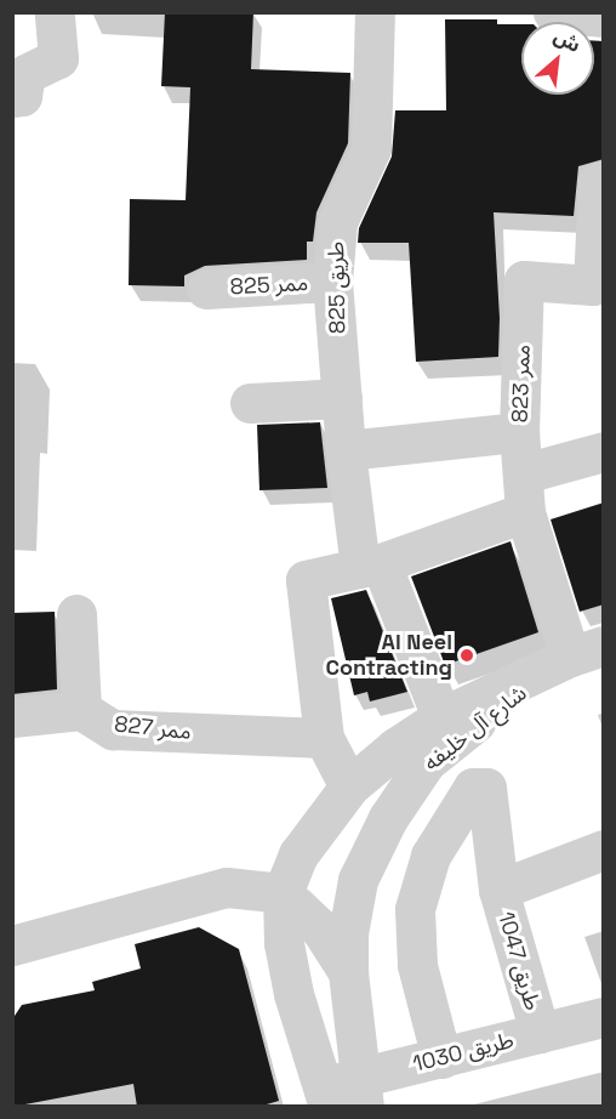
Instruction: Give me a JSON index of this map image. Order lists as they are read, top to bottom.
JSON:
{
  "streets": {
    "street": [
      "ممر 825",
      "طريق 825",
      "ممر 823",
      "ممر 827",
      "شارع آل خليفه",
      "طريق 1047",
      "طريق 1030"
    ]
  },
  "crossings": [
    ["ممر 825", "طريق 825"],
    ["طريق 825", "شارع آل خليفه"],
    ["ممر 823", "شارع آل خليفه"],
    ["شارع آل خليفه", "طريق 1030"],
    ["طريق 1047", "طريق 1030"]
  ],
  "places": ["Al Neel Contracting"],
  "north": "top right"
}
